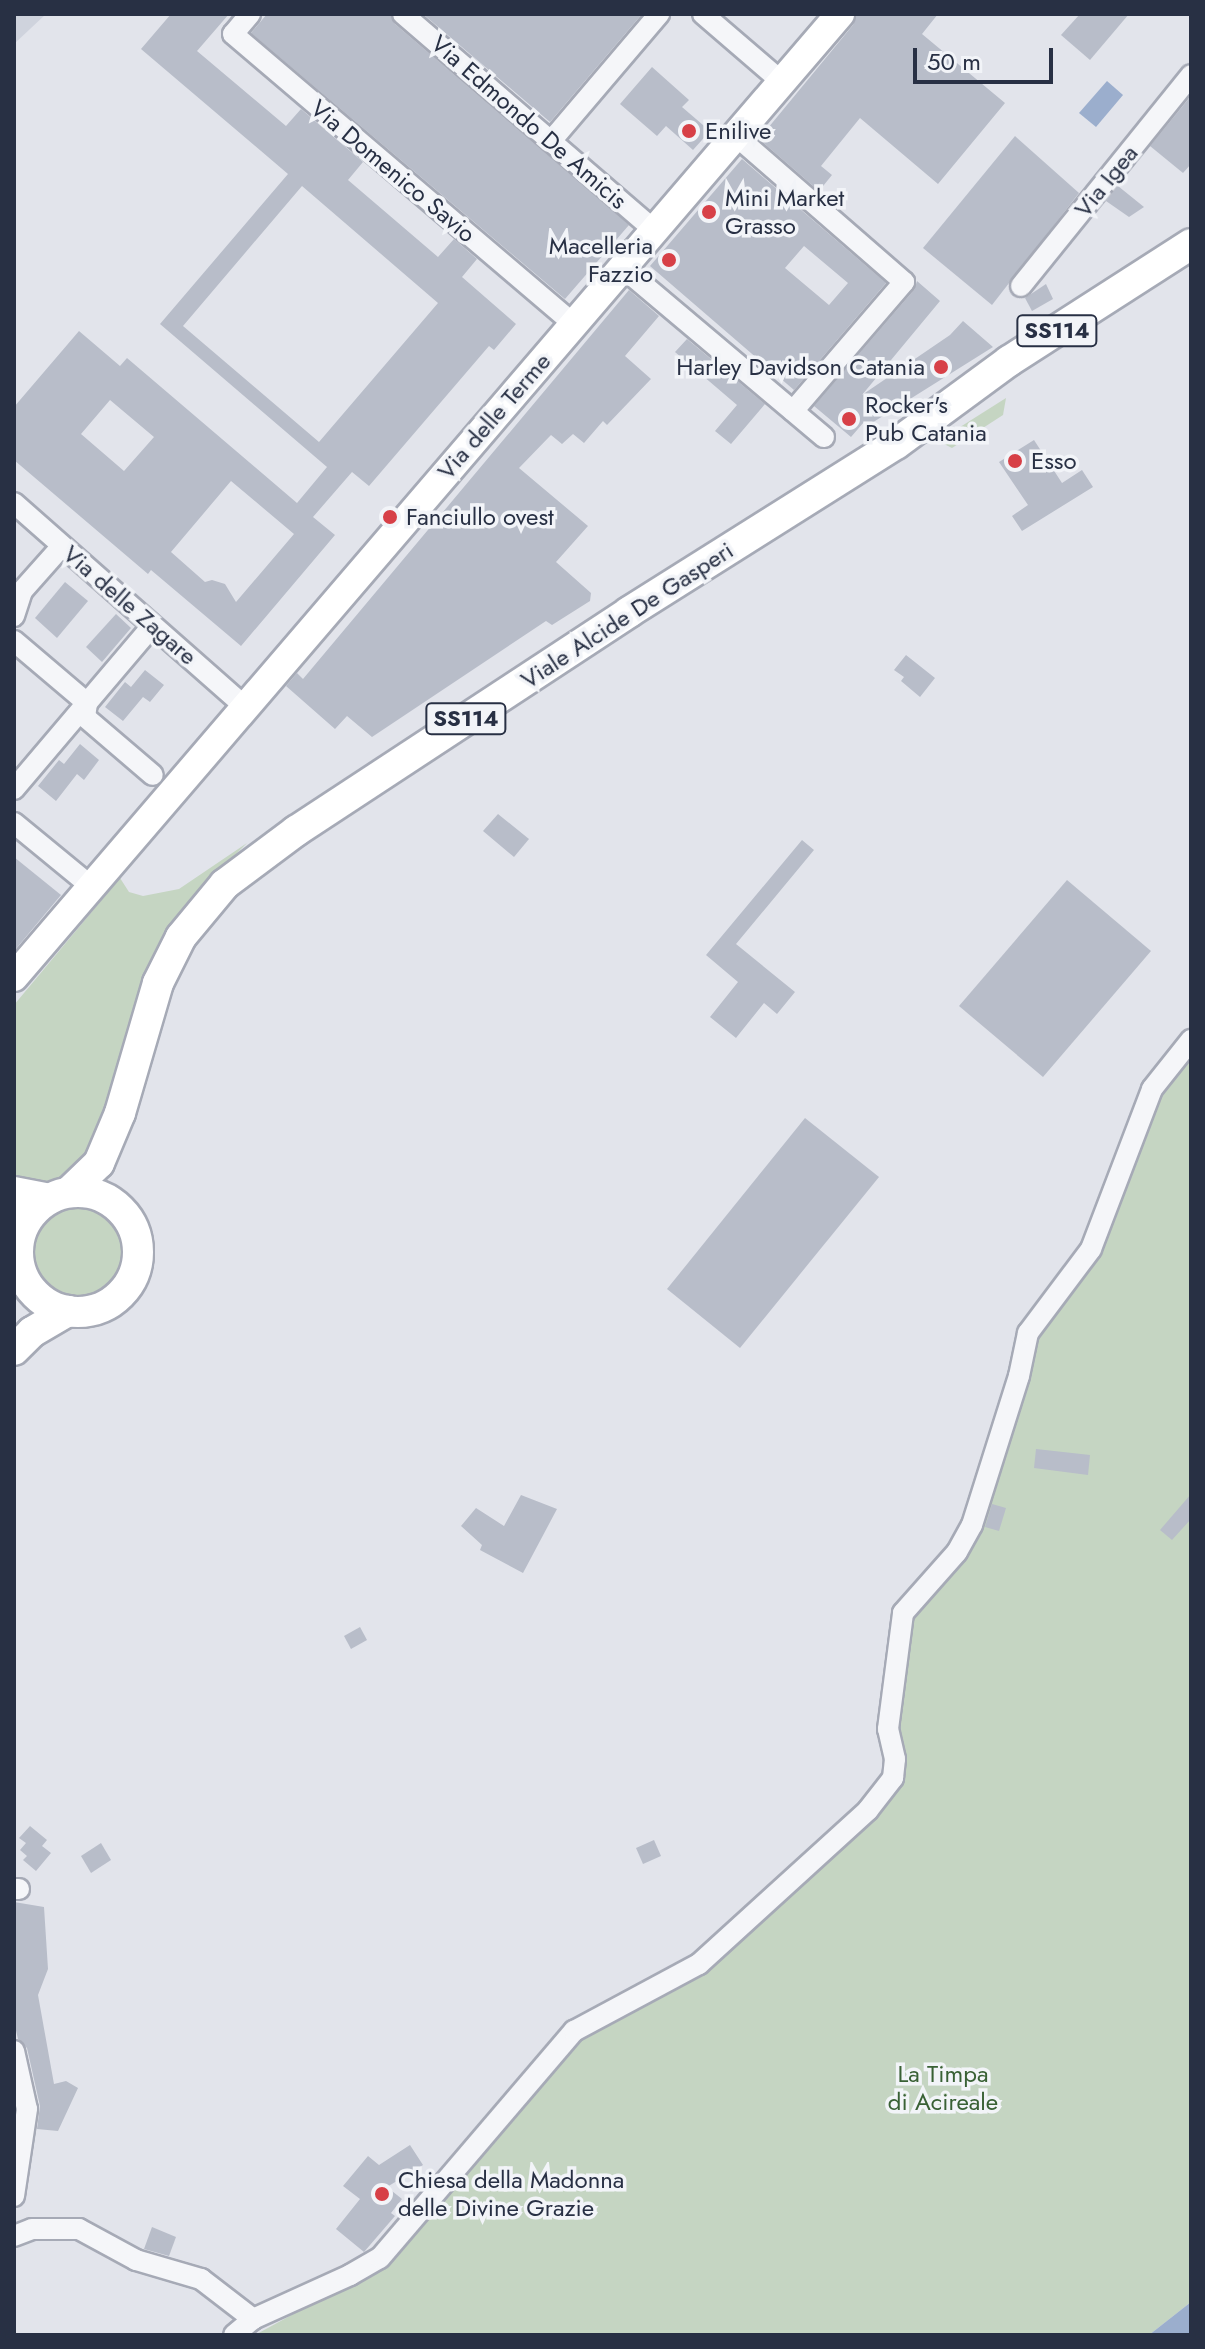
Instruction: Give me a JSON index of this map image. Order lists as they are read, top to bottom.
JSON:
{
  "streets": {
    "main road": ["SS114", "Viale Alcide De Gasperi"],
    "street": [
      "Via Edmondo De Amicis",
      "Via Domenico Savio",
      "Via Igea",
      "Via delle Terme",
      "Via delle Zagare"
    ]
  },
  "crossings": [
    ["Via Edmondo De Amicis", "Via delle Terme"],
    ["Via Domenico Savio", "Via delle Terme"],
    ["Via delle Terme", "Via delle Zagare"]
  ],
  "parks": ["La Timpa di Acireale"],
  "places": [
    "Enilive",
    "Mini Market Grasso",
    "Macelleria Fazzio",
    "Harley Davidson Catania",
    "Rocker's Pub Catania",
    "Esso",
    "Fanciullo ovest",
    "Chiesa della Madonna delle Divine Grazie"
  ],
  "scale_bar": "50 m"
}
